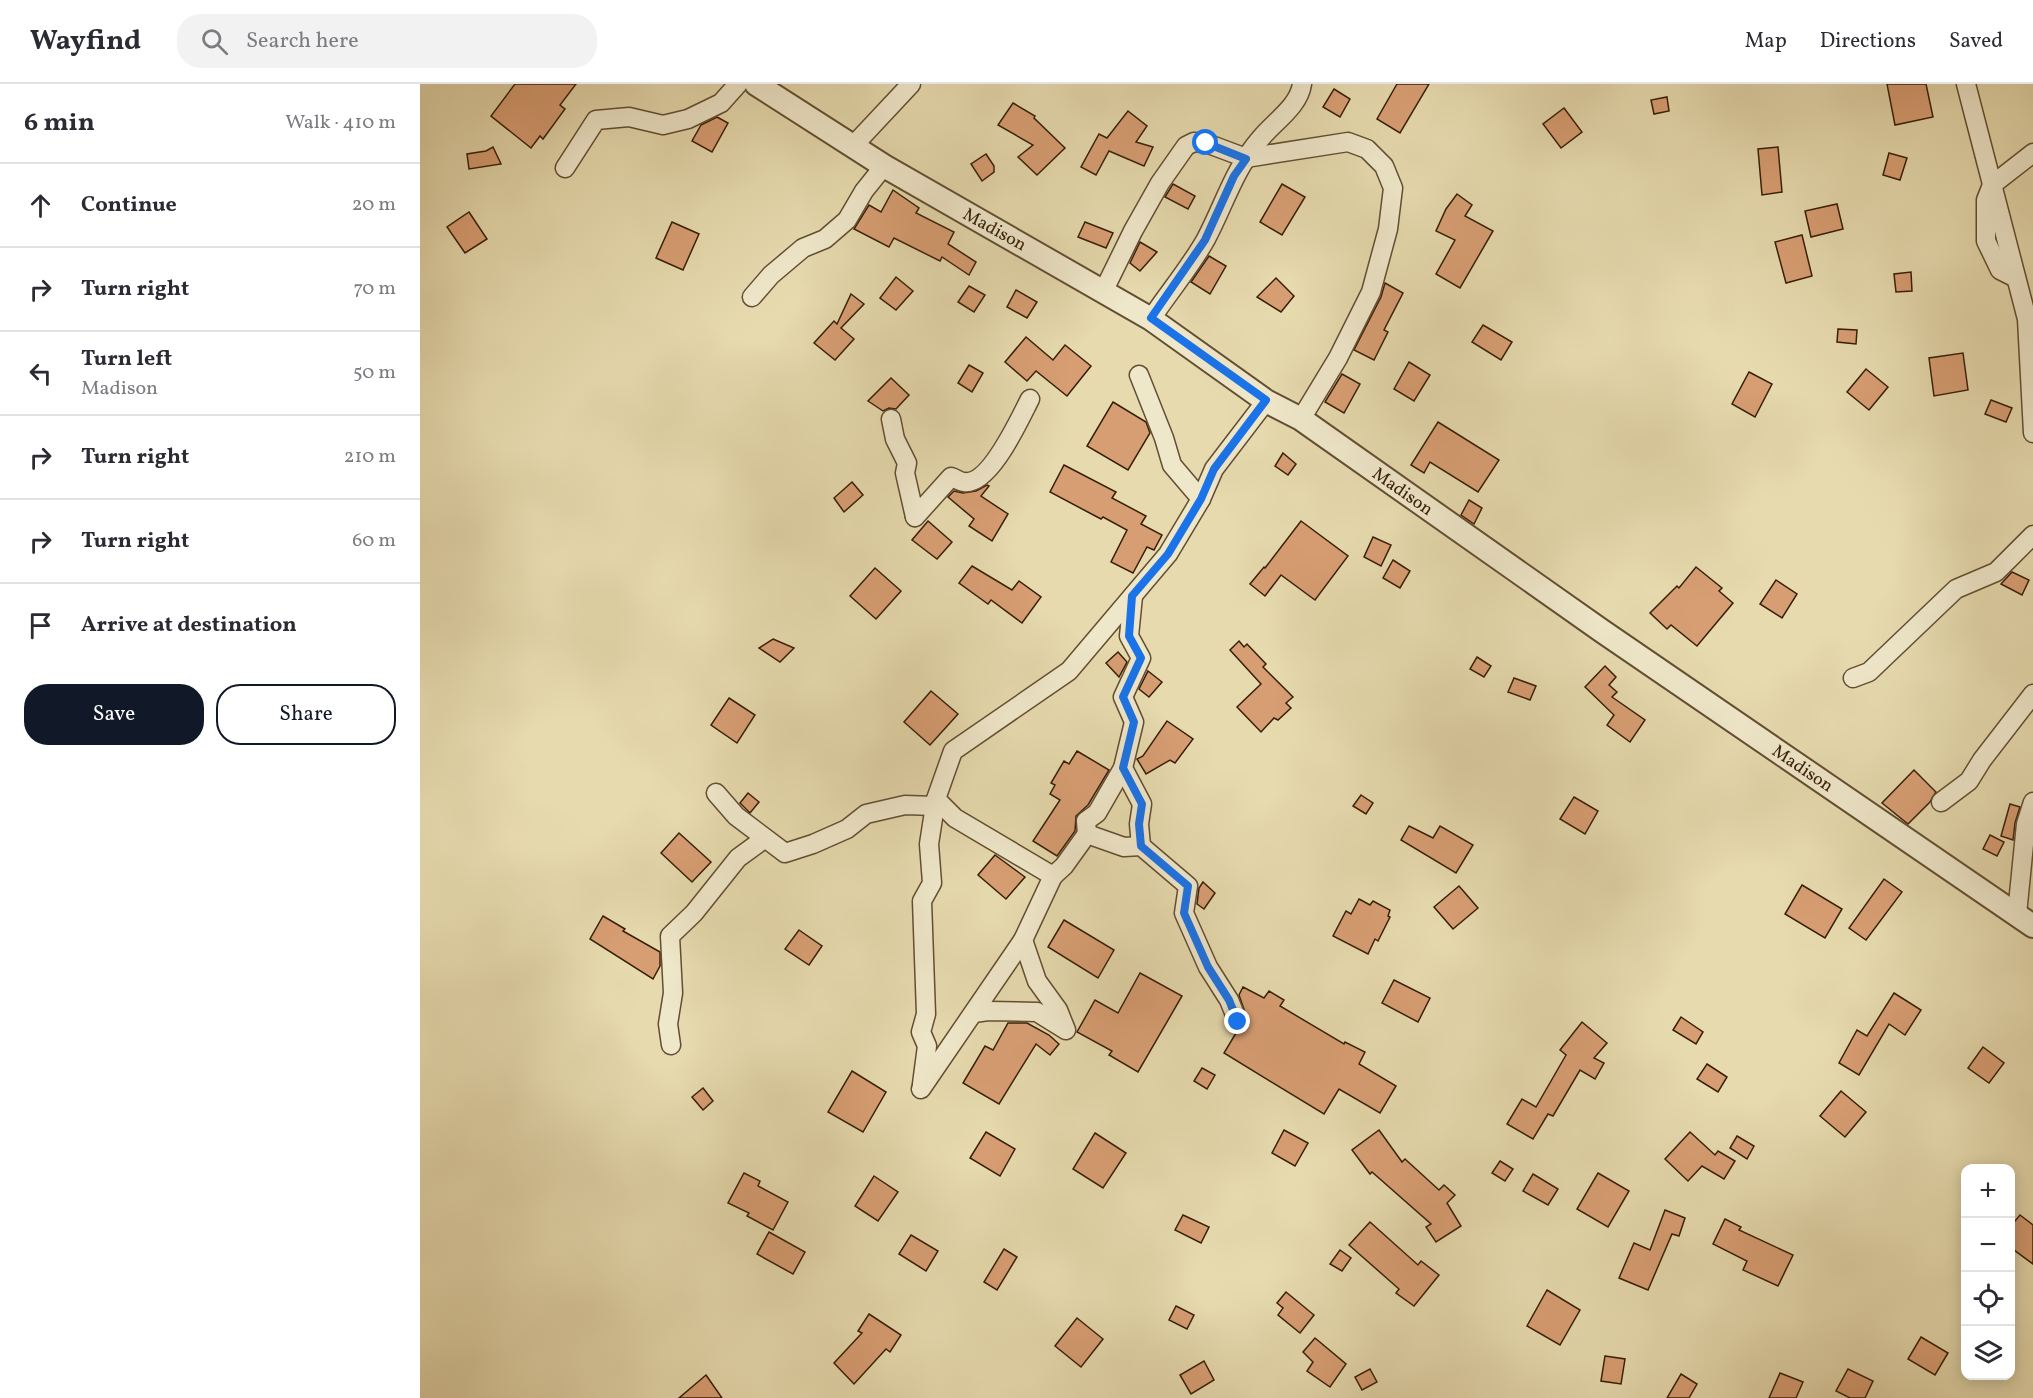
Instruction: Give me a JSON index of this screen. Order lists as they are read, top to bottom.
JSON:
{
  "streets": {
    "street": ["Madison"]
  },
  "page": {
    "header": "Wayfind",
    "search": "Search here",
    "nav": ["Map", "Directions", "Saved"],
    "heading": ["6 min", "Walk · 410 m"],
    "list": [
      ["Continue", "20 m"],
      ["Turn right", "70 m"],
      ["Turn left", "Madison", "50 m"],
      ["Turn right", "210 m"],
      ["Turn right", "60 m"],
      "Arrive at destination"
    ],
    "buttons": ["Save", "Share"],
    "map_buttons": ["+", "−"]
  }
}
